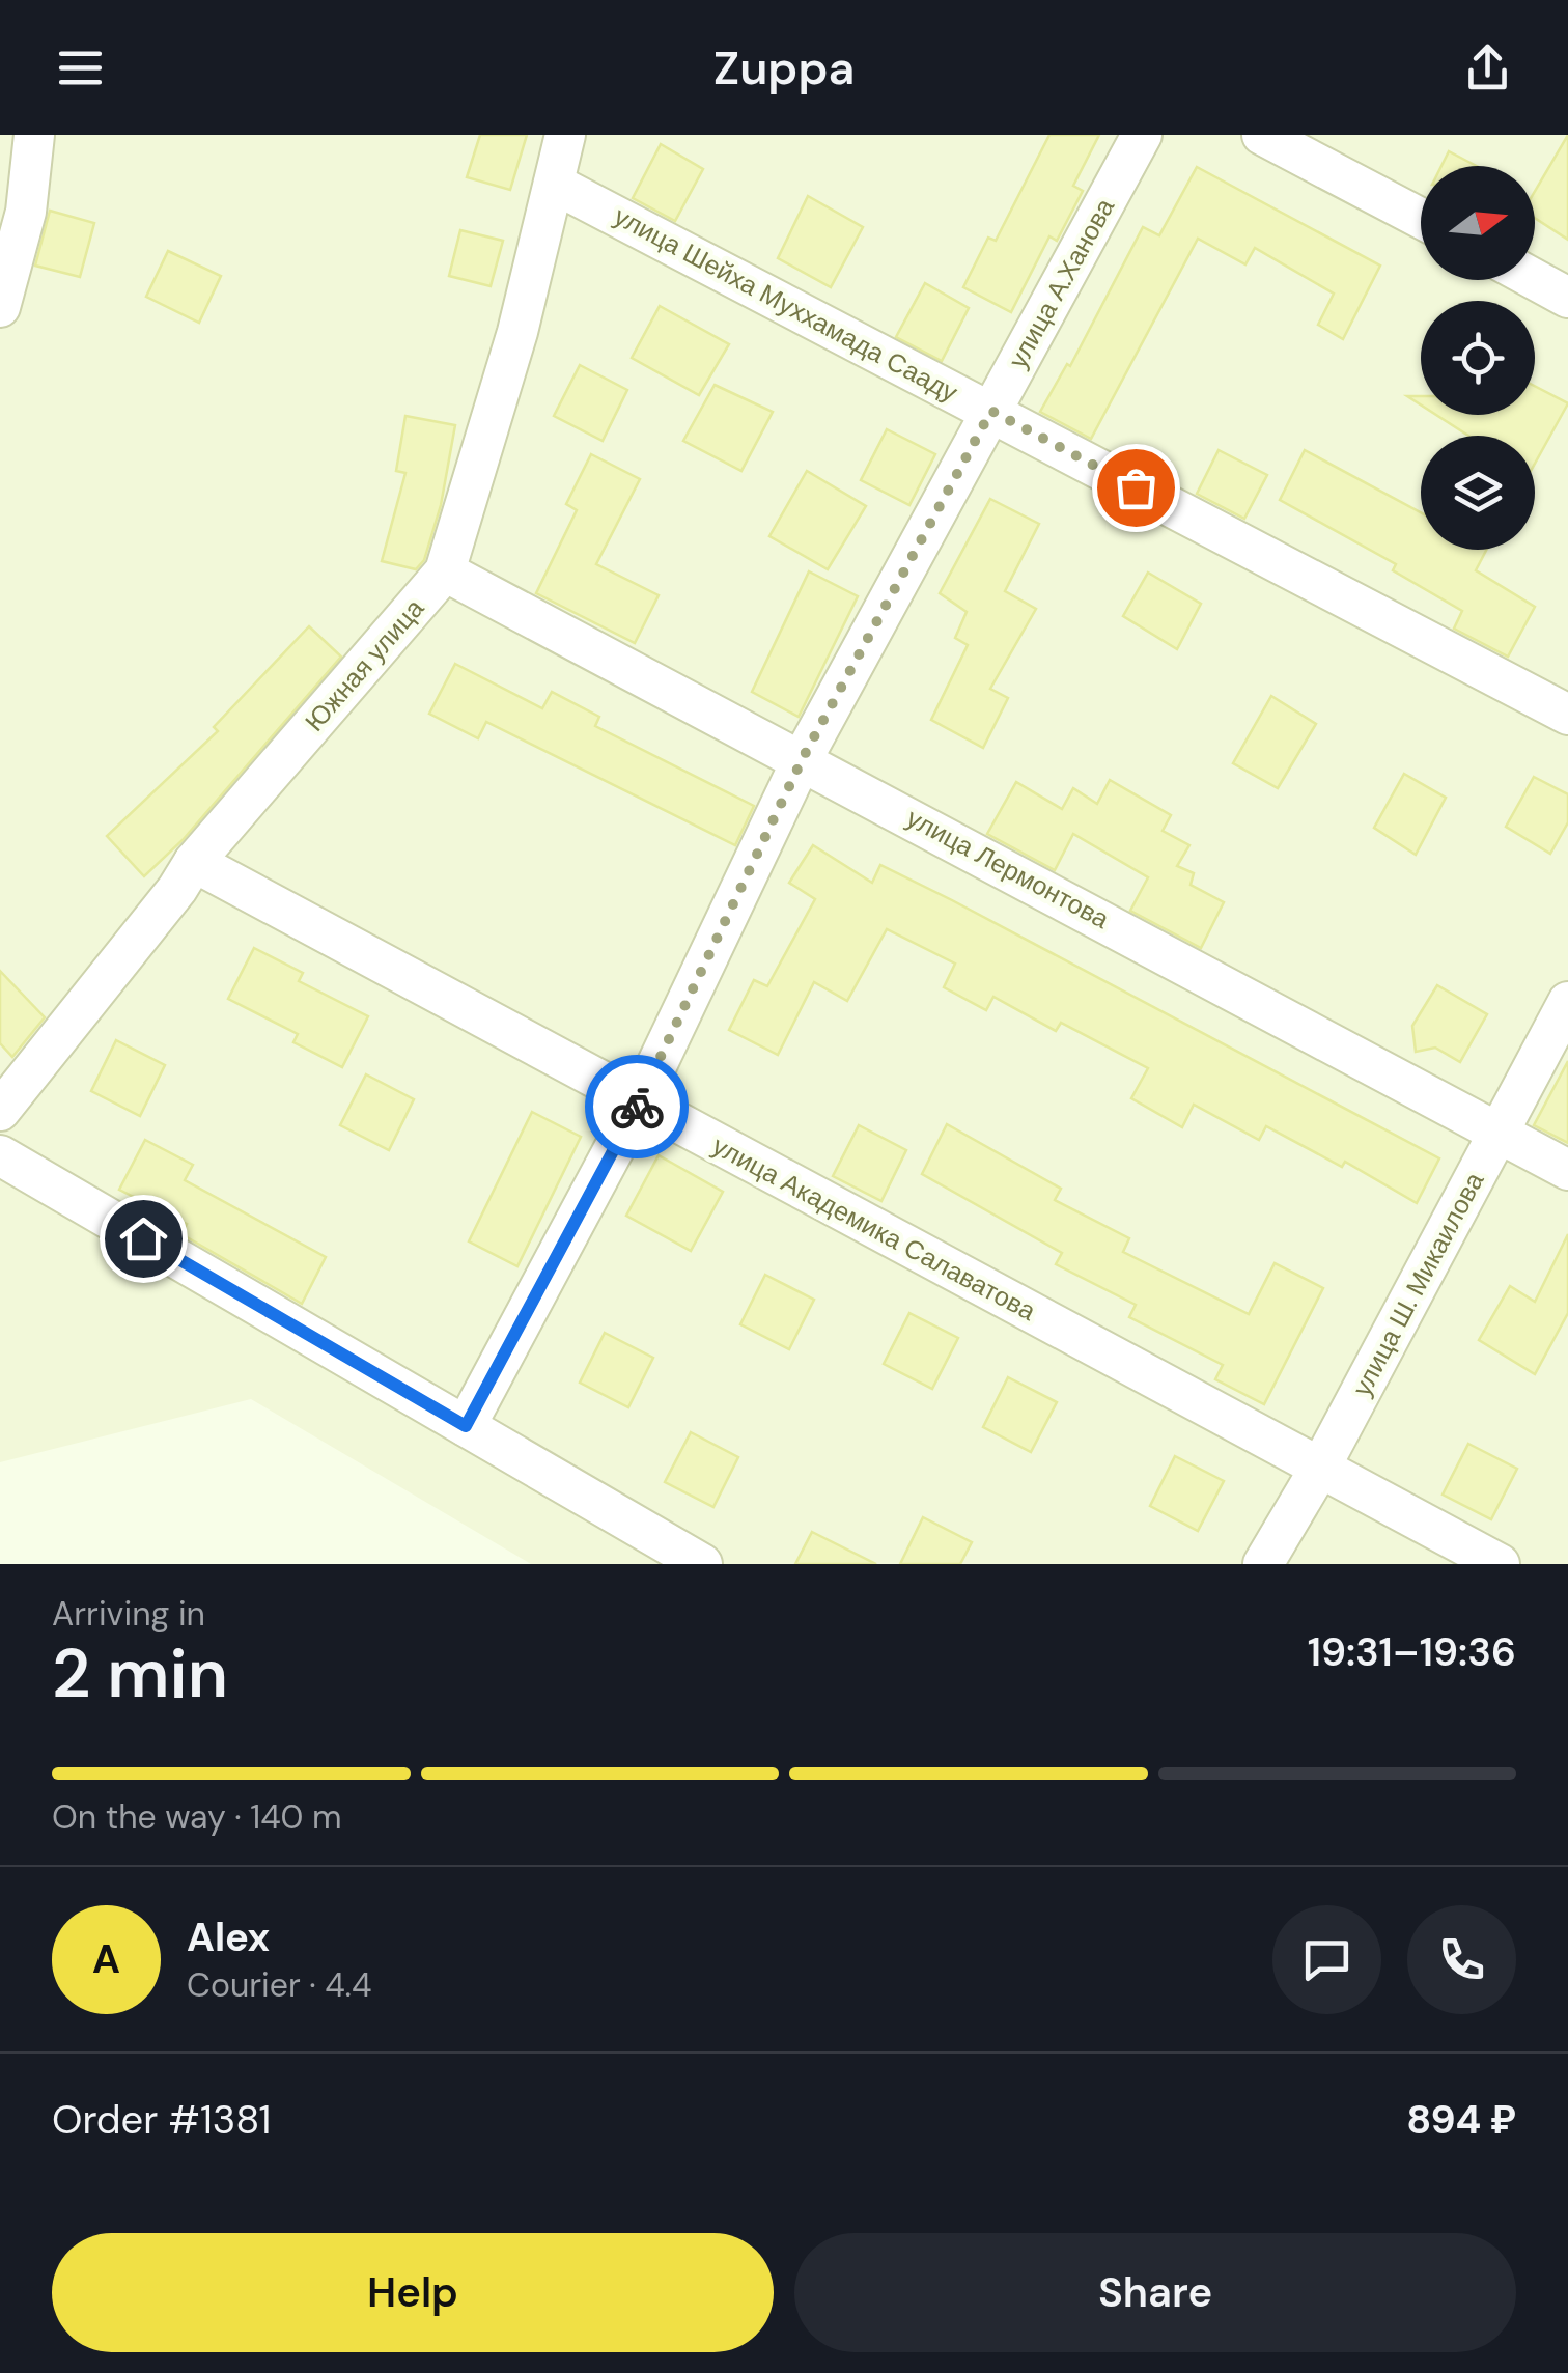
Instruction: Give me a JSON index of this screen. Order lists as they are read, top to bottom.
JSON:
{
  "streets": {
    "street": [
      "улица А.Ханова",
      "улица Шейха Муххамада Сааду",
      "Южная улица",
      "улица Лермонтова",
      "улица Академика Салаватова",
      "улица Ш. Микаилова"
    ]
  },
  "crossings": [
    ["улица А.Ханова", "улица Шейха Муххамада Сааду"],
    ["улица А.Ханова", "улица Лермонтова"],
    ["улица А.Ханова", "улица Академика Салаватова"],
    ["улица Шейха Муххамада Сааду", "Южная улица"],
    ["Южная улица", "улица Лермонтова"],
    ["Южная улица", "улица Академика Салаватова"],
    ["улица Лермонтова", "улица Ш. Микаилова"],
    ["улица Академика Салаватова", "улица Ш. Микаилова"]
  ],
  "north": "right",
  "page": {
    "header": "Zuppa",
    "heading": ["2 min", "Arriving in", "19:31–19:36"],
    "panel": [
      "Alex",
      "Courier · 4.4",
      "Order #1381",
      "894 ₽"
    ],
    "bar": "On the way · 140 m",
    "round": "A",
    "buttons": ["Help", "Share"]
  }
}
